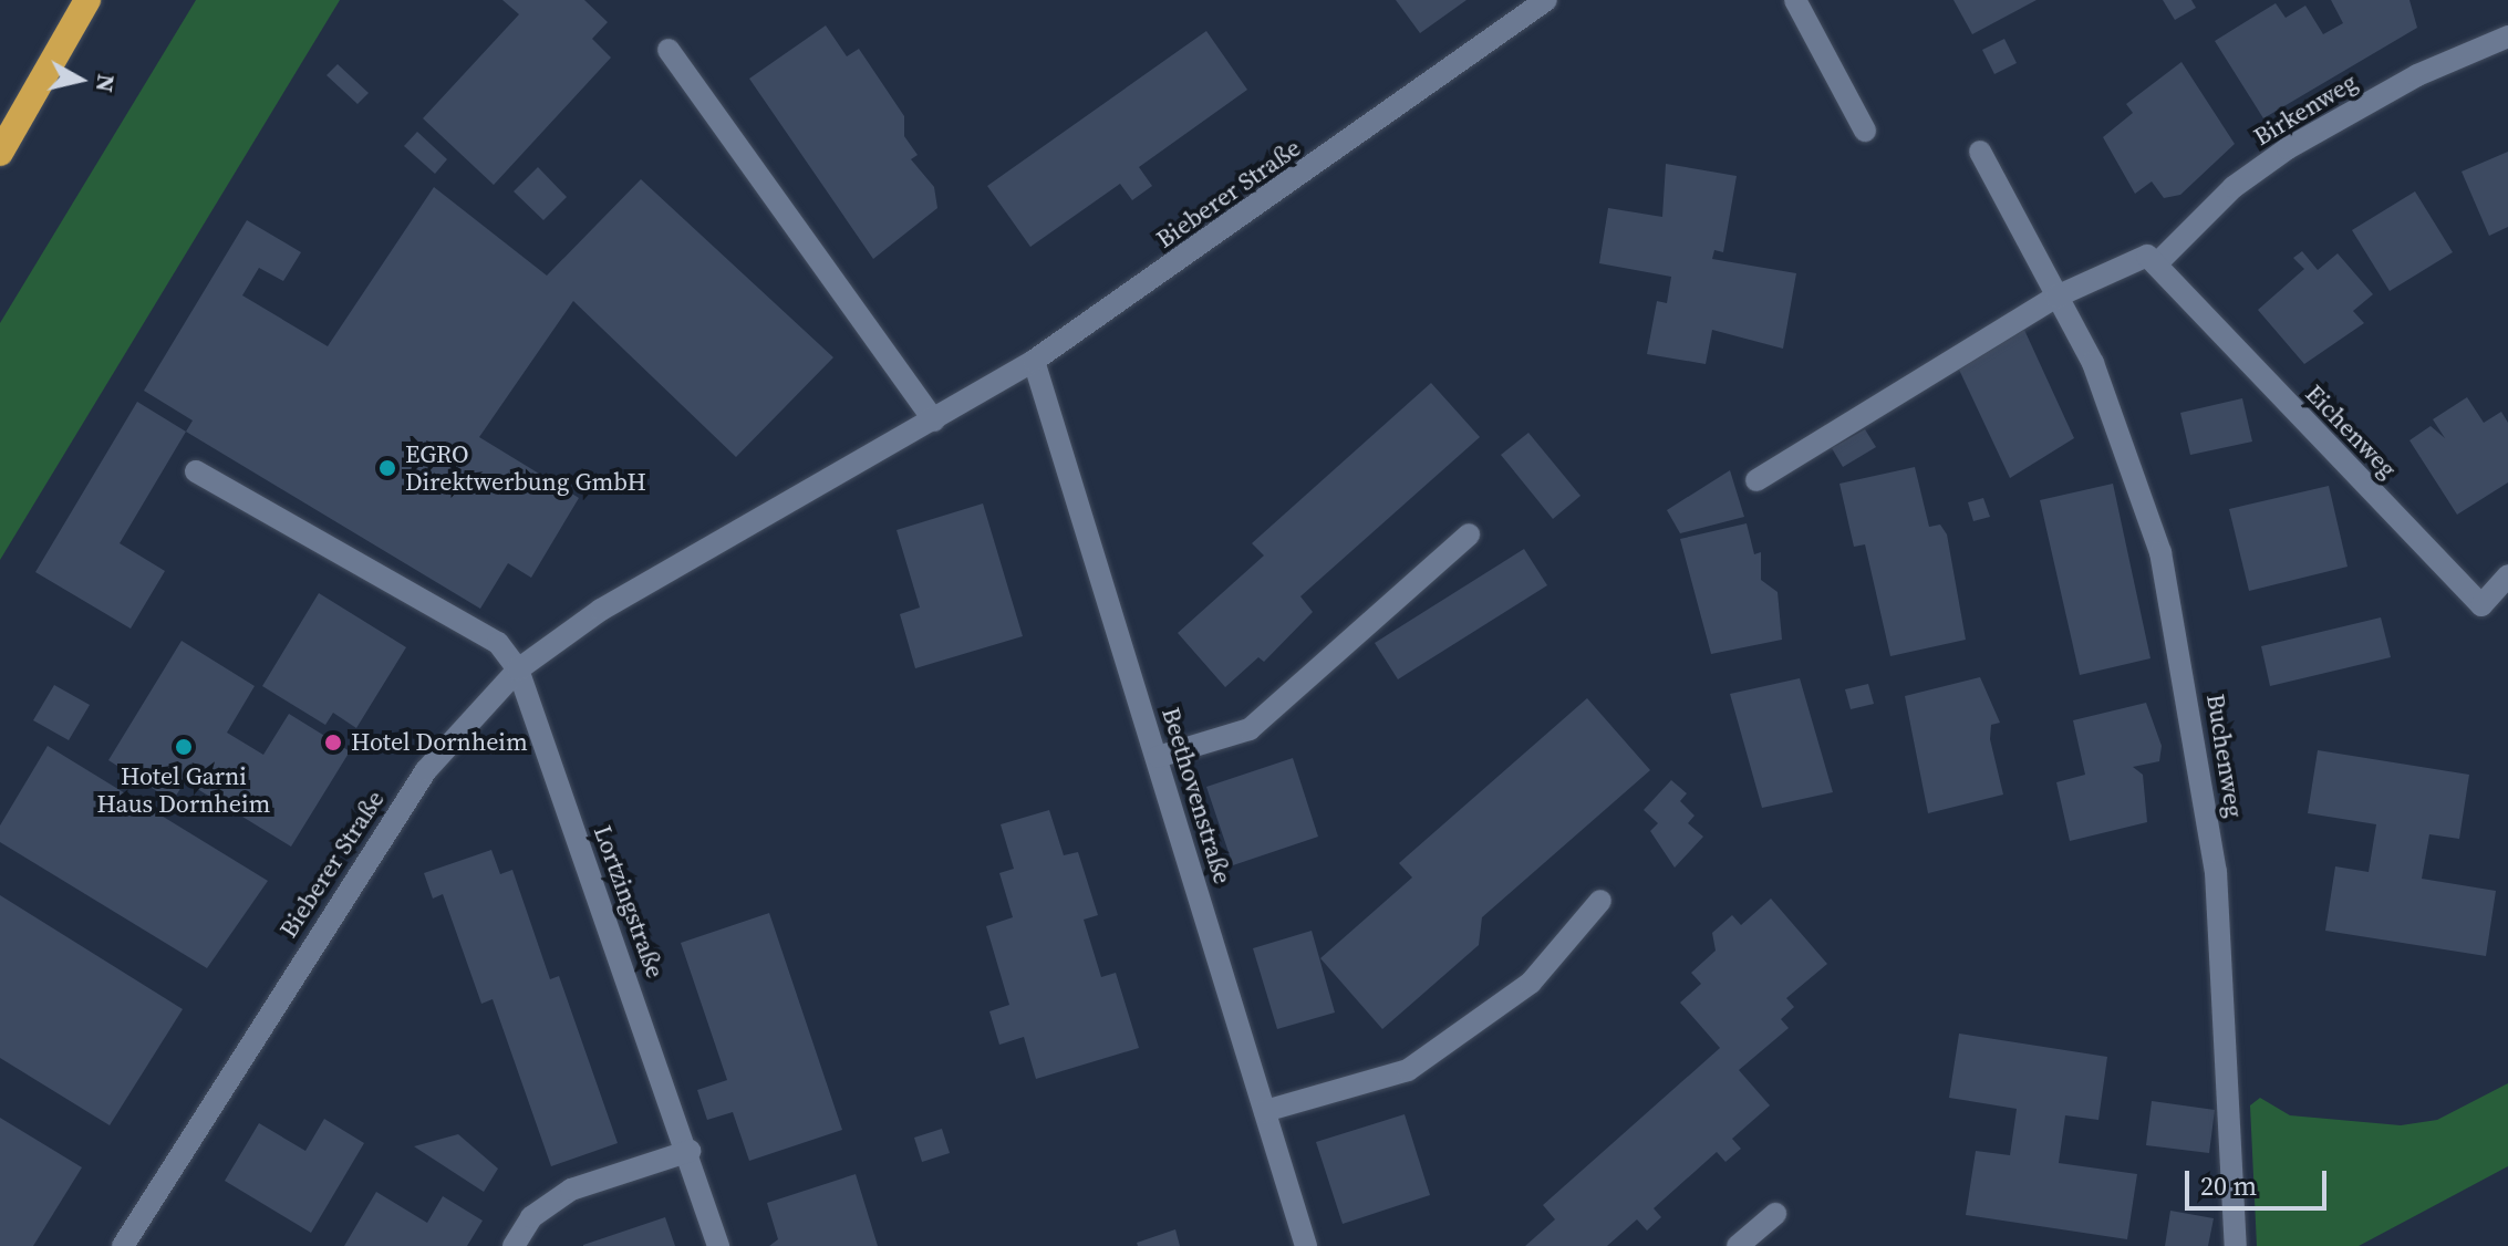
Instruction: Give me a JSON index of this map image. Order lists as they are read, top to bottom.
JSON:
{
  "streets": {
    "street": [
      "Birkenweg",
      "Bieberer Straße",
      "Eichenweg",
      "Buchenweg",
      "Beethovenstraße",
      "Lortzingstraße"
    ]
  },
  "crossings": [
    ["Birkenweg", "Eichenweg"],
    ["Bieberer Straße", "Beethovenstraße"],
    ["Bieberer Straße", "Lortzingstraße"]
  ],
  "places": ["EGRO Direktwerbung GmbH", "Hotel Dornheim", "Hotel Garni Haus Dornheim"],
  "scale_bar": "20 m",
  "north": "right"
}
